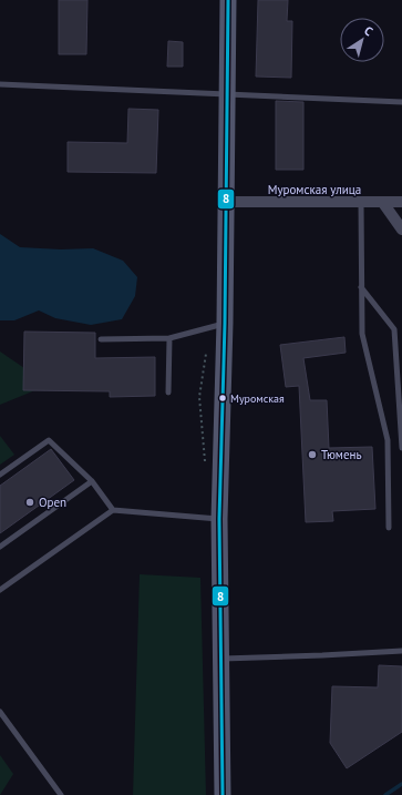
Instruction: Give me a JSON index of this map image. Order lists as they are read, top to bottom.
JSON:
{
  "streets": {
    "street": ["Муромская улица"]
  },
  "places": ["Муромская", "Тюмень", "Open"],
  "lines": ["transit line 8"],
  "north": "top right"
}
